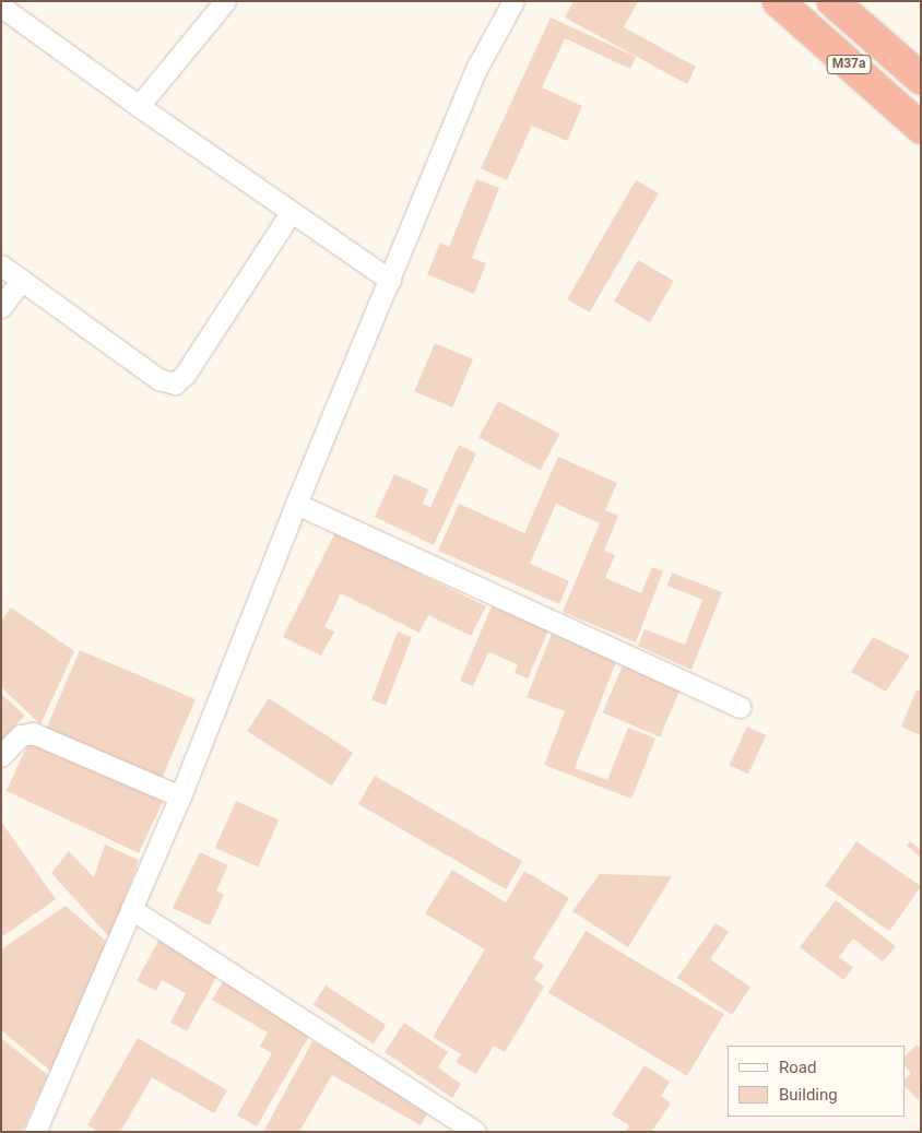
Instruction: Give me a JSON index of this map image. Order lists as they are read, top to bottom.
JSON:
{
  "streets": {
    "highway": ["M37a"]
  },
  "legend": ["Road", "Building"]
}
